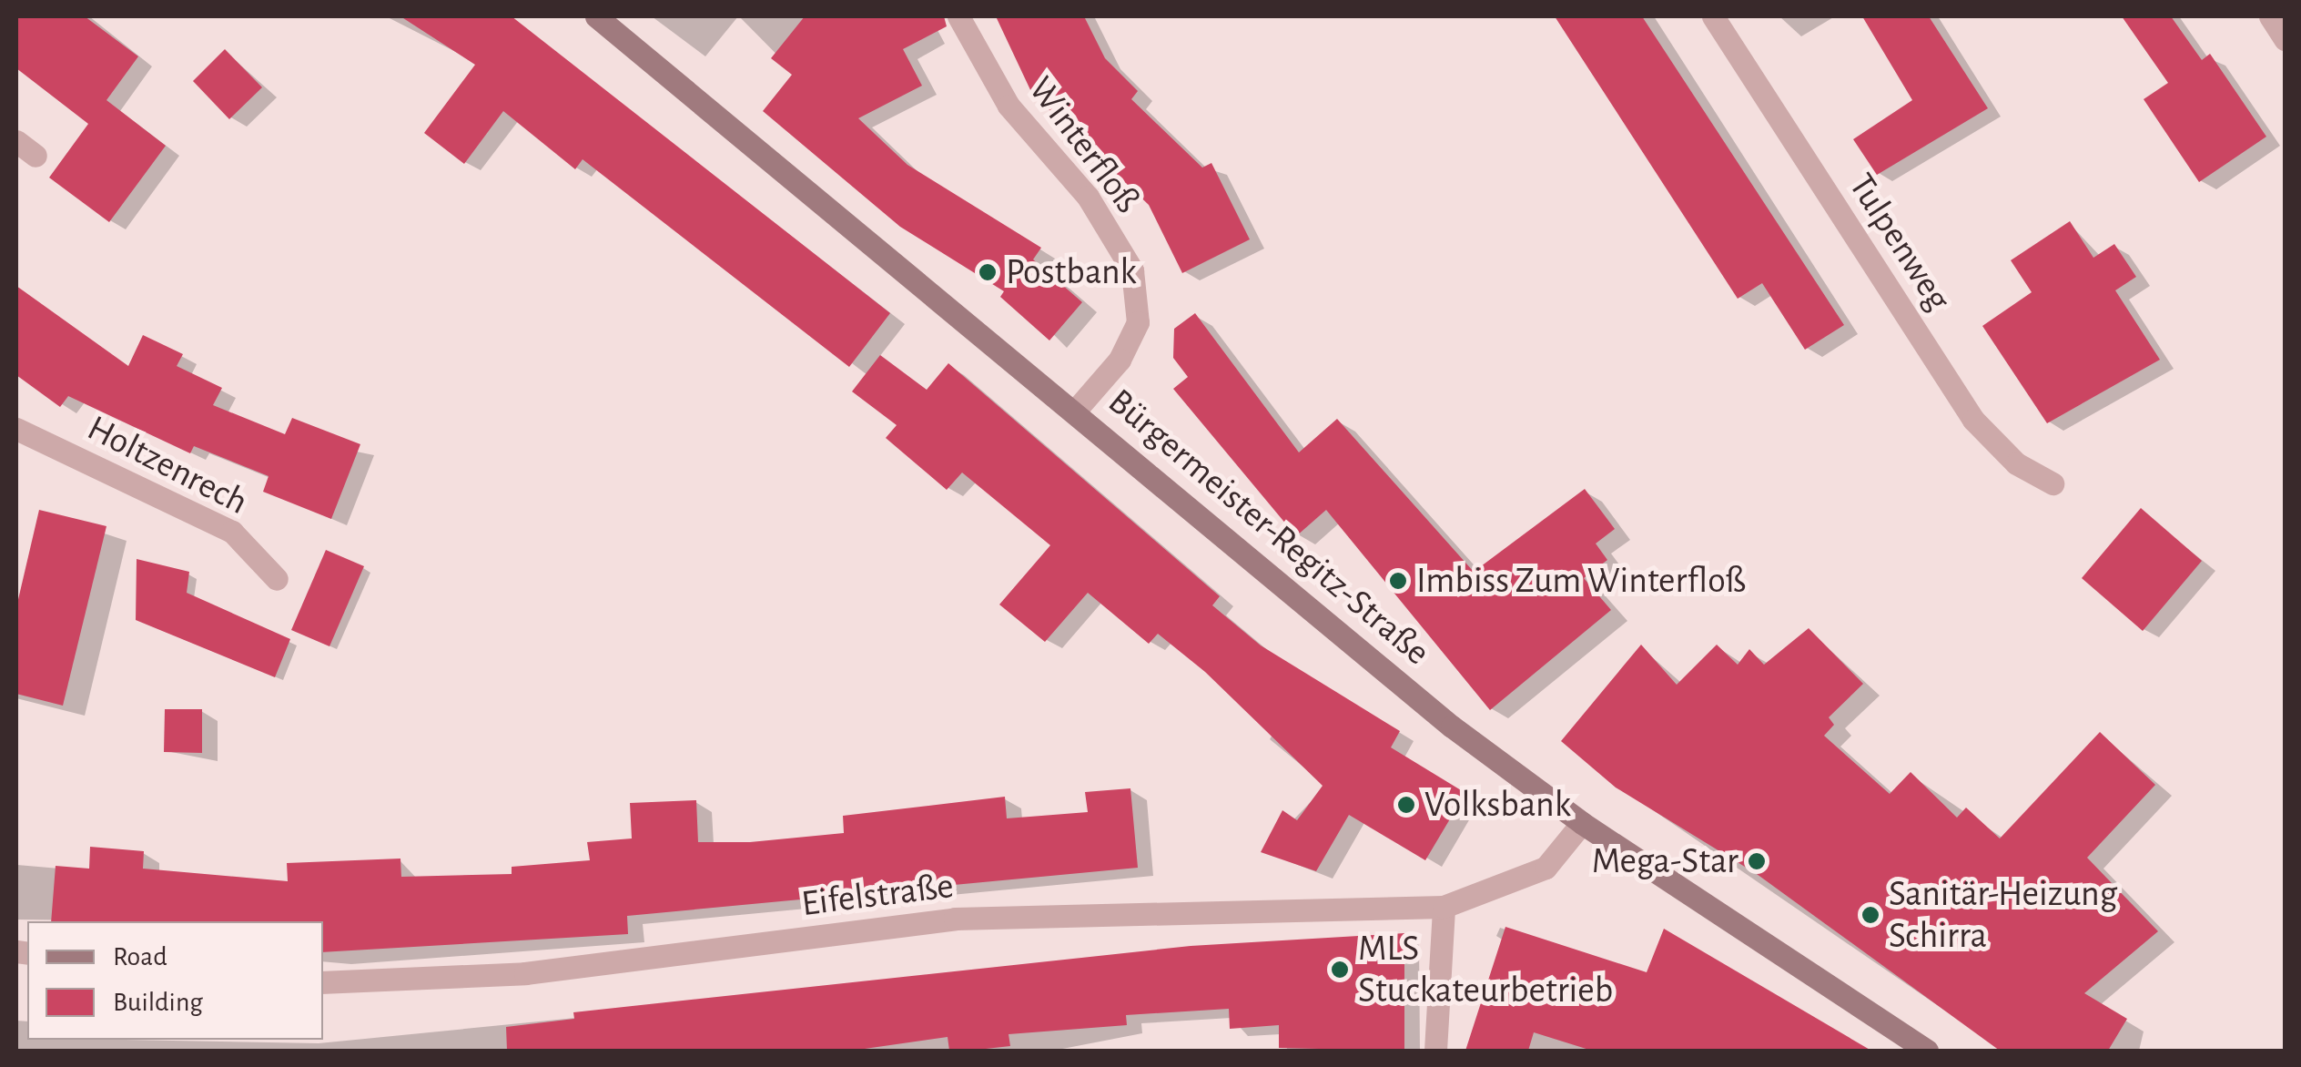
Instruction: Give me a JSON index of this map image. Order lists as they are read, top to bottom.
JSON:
{
  "streets": {
    "street": [
      "Winterfloß",
      "Tulpenweg",
      "Holtzenrech",
      "Bürgermeister-Regitz-Straße",
      "Eifelstraße"
    ]
  },
  "crossings": [
    ["Winterfloß", "Bürgermeister-Regitz-Straße"],
    ["Bürgermeister-Regitz-Straße", "Eifelstraße"]
  ],
  "places": [
    "Postbank",
    "Imbiss Zum Winterfloß",
    "Volksbank",
    "Mega-Star",
    "Sanitär-Heizung Schirra",
    "MLS Stuckateurbetrieb"
  ],
  "legend": ["Road", "Building"]
}
